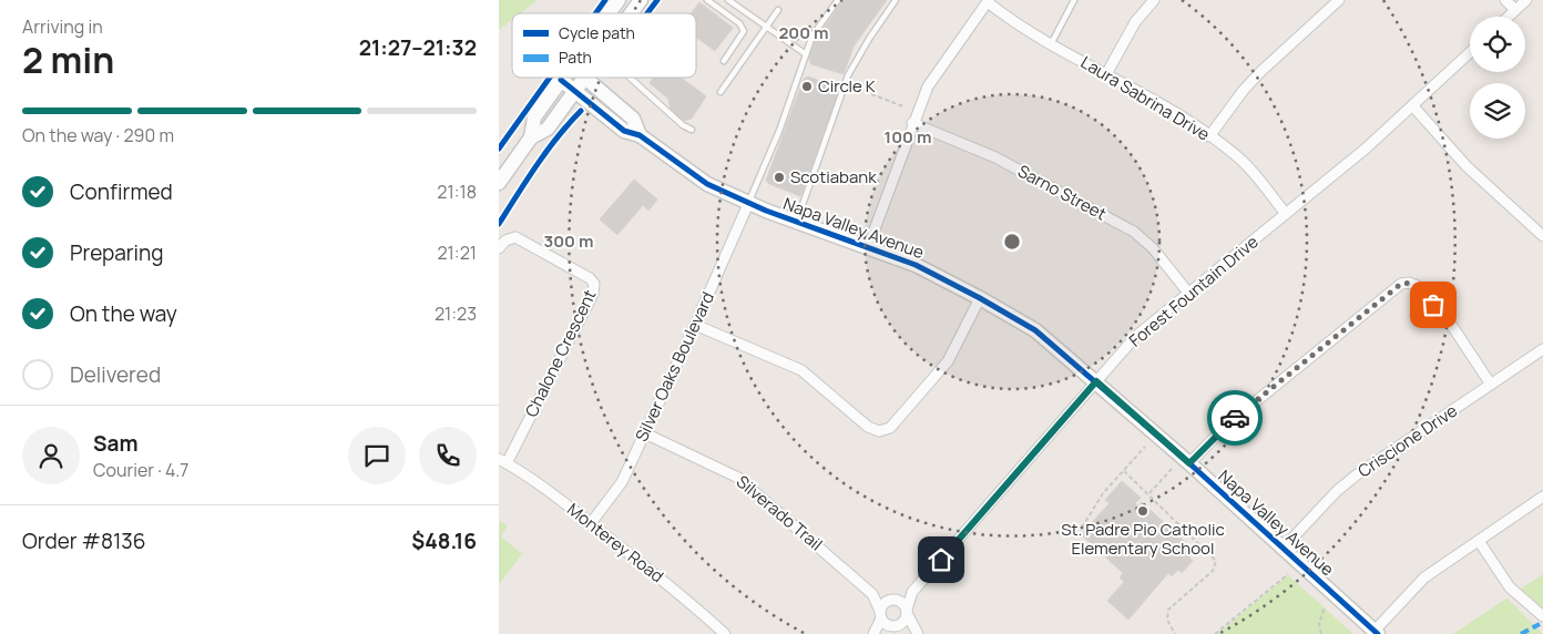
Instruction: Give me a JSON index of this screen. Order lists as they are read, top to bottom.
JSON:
{
  "streets": {
    "street": [
      "Laura Sabrina Drive",
      "Sarno Street",
      "Napa Valley Avenue",
      "Forest Fountain Drive",
      "Chalone Crescent",
      "Silver Oaks Boulevard",
      "Criscione Drive",
      "Silverado Trail",
      "Monterey Road"
    ]
  },
  "crossings": [
    ["Laura Sabrina Drive", "Forest Fountain Drive"],
    ["Sarno Street", "Forest Fountain Drive"],
    ["Napa Valley Avenue", "Forest Fountain Drive"],
    ["Napa Valley Avenue", "Silver Oaks Boulevard"],
    ["Napa Valley Avenue", "Criscione Drive"],
    ["Forest Fountain Drive", "Silverado Trail"],
    ["Chalone Crescent", "Monterey Road"],
    ["Silver Oaks Boulevard", "Silverado Trail"],
    ["Silver Oaks Boulevard", "Monterey Road"]
  ],
  "places": ["Circle K", "Scotiabank", "St. Padre Pio Catholic Elementary School"],
  "legend": ["Cycle path", "Path"],
  "page": {
    "heading": ["2 min", "Arriving in", "21:27–21:32"],
    "panel": [
      "Sam",
      "Courier · 4.7",
      "Order #8136",
      "$48.16"
    ],
    "bar": "On the way · 290 m",
    "list": [
      ["Confirmed", "21:18"],
      ["Preparing", "21:21"],
      ["On the way", "21:23"],
      "Delivered"
    ]
  },
  "rings": ["200 m", "100 m", "300 m"]
}
